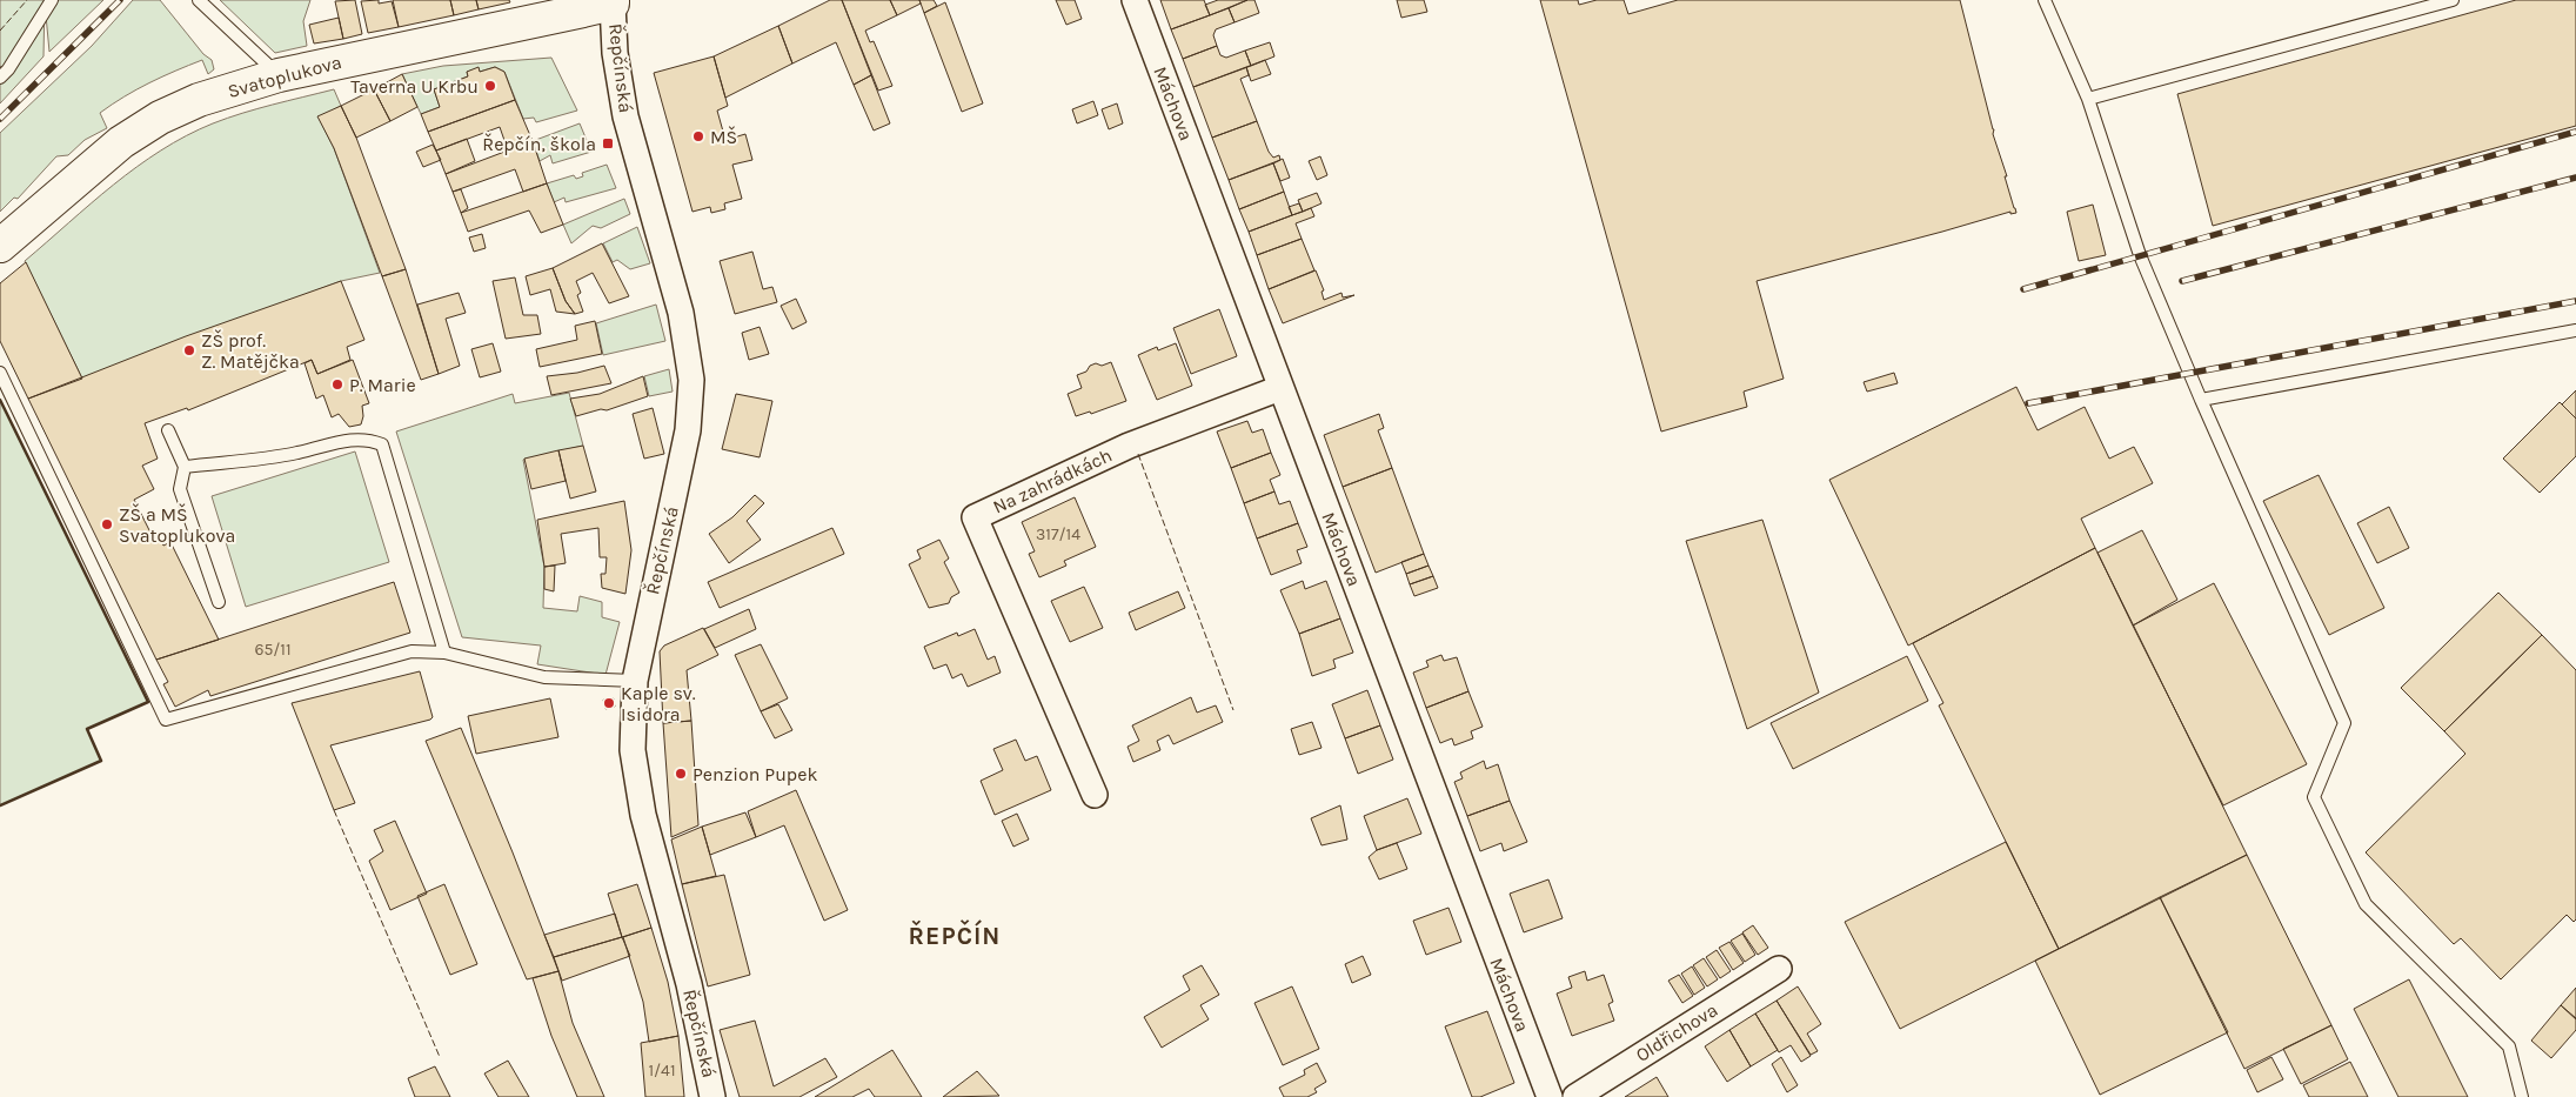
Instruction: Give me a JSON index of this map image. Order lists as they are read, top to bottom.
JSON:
{
  "streets": {
    "main road": ["Svatoplukova"],
    "street": [
      "Řepčínská",
      "Máchova",
      "Na zahrádkách",
      "Oldřichova"
    ]
  },
  "crossings": [
    ["Řepčínská", "Svatoplukova"],
    ["Máchova", "Na zahrádkách"]
  ],
  "districts": ["ŘEPČÍN"],
  "places": {
    "other": [
      "Taverna U Krbu",
      "MŠ",
      "ZŠ prof. Z. Matějčka",
      "P. Marie",
      "ZŠ a MŠ Svatoplukova",
      "Kaple sv. Isidora",
      "Penzion Pupek"
    ],
    "transit": ["Řepčín, škola"]
  },
  "house_numbers": ["317/14", "65/11", "1/41"]
}
